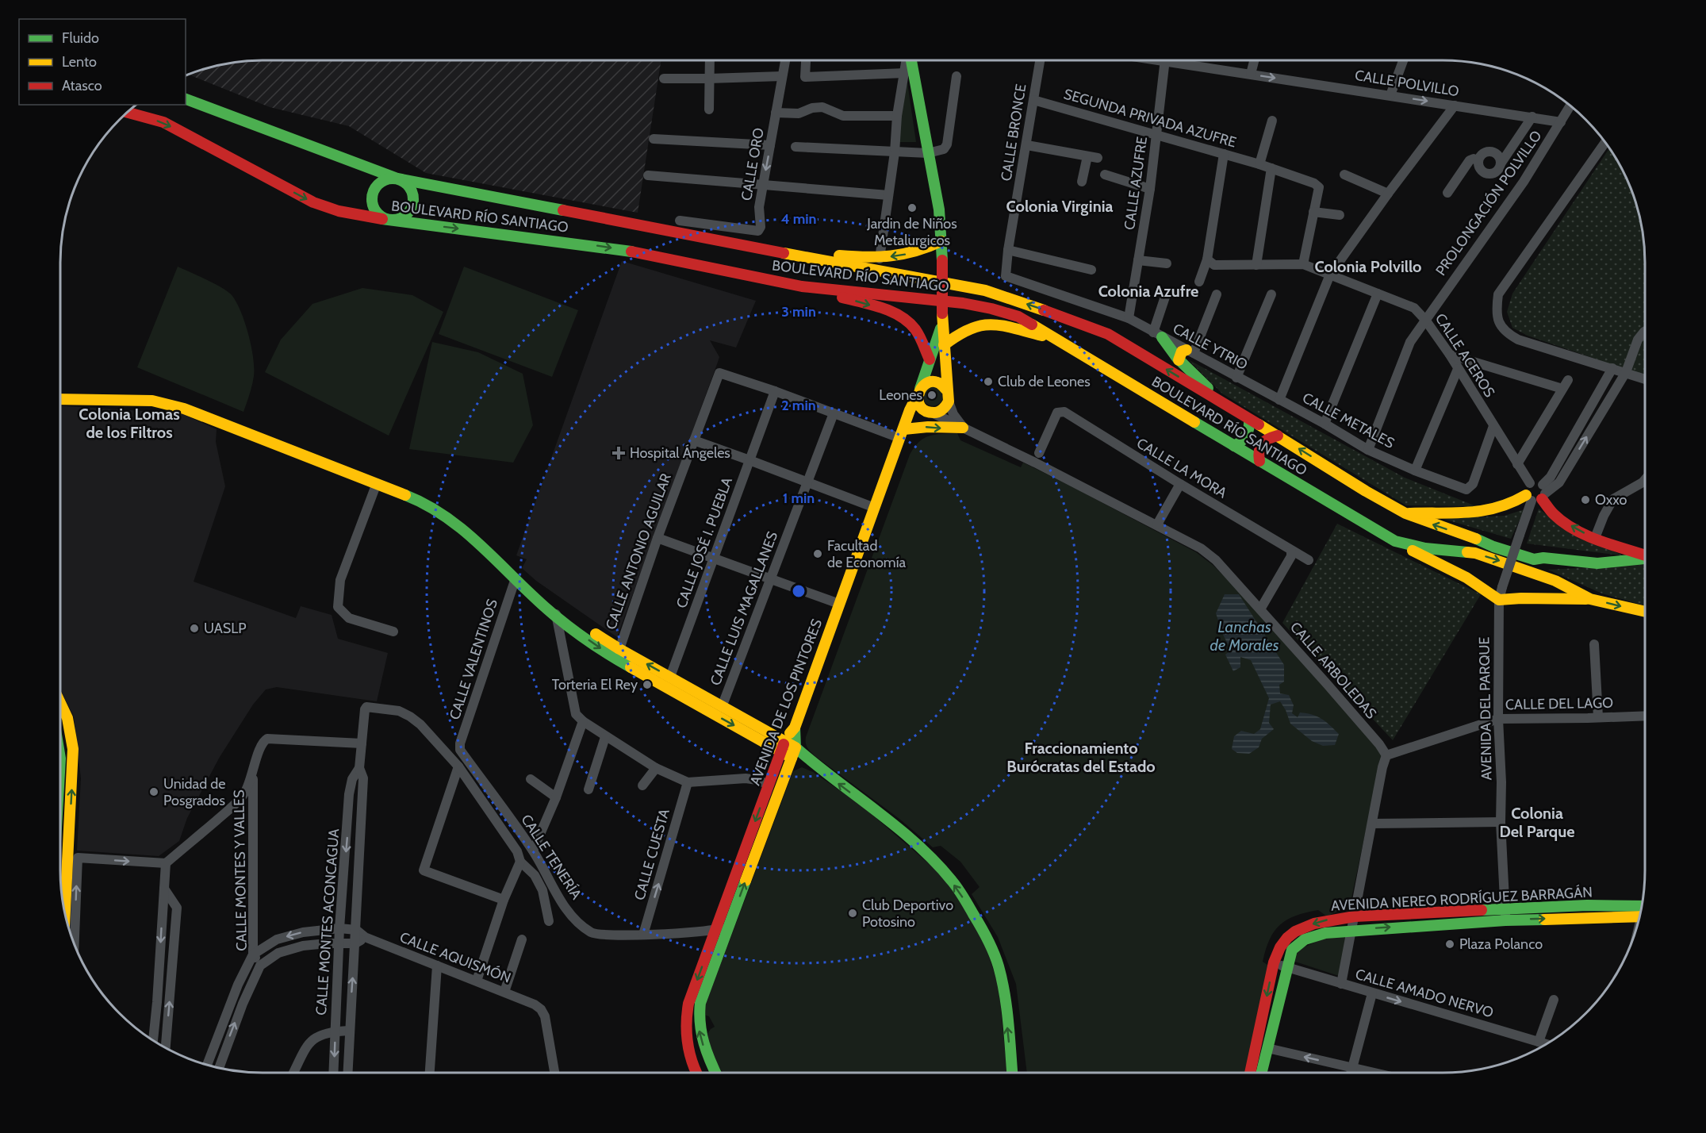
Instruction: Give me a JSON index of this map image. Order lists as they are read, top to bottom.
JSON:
{
  "streets": {
    "main road": ["BOULEVARD RÍO SANTIAGO", "AVENIDA DE LOS PINTORES", "AVENIDA NEREO RODRÍGUEZ BARRAGÁN"],
    "street": [
      "CALLE POLVILLO",
      "SEGUNDA PRIVADA AZUFRE",
      "CALLE BRONCE",
      "CALLE ORO",
      "CALLE AZUFRE",
      "PROLONGACIÓN POLVILLO",
      "CALLE YTRIO",
      "CALLE ACEROS",
      "CALLE METALES",
      "CALLE LA MORA",
      "CALLE JOSÉ I. PUEBLA",
      "CALLE ANTONIO AGUILAR",
      "CALLE LUIS MAGALLANES",
      "CALLE VALENTINOS",
      "CALLE ARBOLEDAS",
      "CALLE DEL LAGO",
      "AVENIDA DEL PARQUE",
      "CALLE CUESTA",
      "CALLE TENERÍA",
      "CALLE MONTES Y VALLES",
      "CALLE MONTES ACONCAGUA",
      "CALLE AQUISMÓN",
      "CALLE AMADO NERVO"
    ]
  },
  "crossings": [
    ["CALLE POLVILLO", "PROLONGACIÓN POLVILLO"],
    ["CALLE POLVILLO", "CALLE METALES"],
    ["SEGUNDA PRIVADA AZUFRE", "CALLE BRONCE"],
    ["SEGUNDA PRIVADA AZUFRE", "CALLE AZUFRE"],
    ["CALLE BRONCE", "CALLE YTRIO"],
    ["CALLE AZUFRE", "CALLE YTRIO"],
    ["PROLONGACIÓN POLVILLO", "CALLE ACEROS"],
    ["PROLONGACIÓN POLVILLO", "CALLE METALES"],
    ["CALLE YTRIO", "CALLE METALES"],
    ["CALLE ACEROS", "CALLE METALES"],
    ["CALLE ACEROS", "AVENIDA DEL PARQUE"],
    ["CALLE JOSÉ I. PUEBLA", "CALLE ANTONIO AGUILAR"],
    ["CALLE VALENTINOS", "CALLE TENERÍA"],
    ["CALLE ARBOLEDAS", "AVENIDA DE LOS PINTORES"],
    ["CALLE ARBOLEDAS", "CALLE DEL LAGO"],
    ["AVENIDA DE LOS PINTORES", "CALLE TENERÍA"],
    ["CALLE DEL LAGO", "AVENIDA DEL PARQUE"],
    ["AVENIDA DEL PARQUE", "AVENIDA NEREO RODRÍGUEZ BARRAGÁN"],
    ["CALLE CUESTA", "CALLE TENERÍA"],
    ["AVENIDA NEREO RODRÍGUEZ BARRAGÁN", "CALLE AMADO NERVO"],
    ["CALLE MONTES ACONCAGUA", "CALLE AQUISMÓN"]
  ],
  "one_way": ["CALLE POLVILLO", "CALLE CUESTA", "CALLE AMADO NERVO"],
  "districts": [
    "Colonia Virginia",
    "Colonia Polvillo",
    "Colonia Azufre",
    "Colonia Lomas de los Filtros",
    "Fraccionamiento Burócratas del Estado",
    "Colonia Del Parque"
  ],
  "water": ["Lanchas de Morales"],
  "places": {
    "other": [
      "Jardin de Niños Metalurgicos",
      "Club de Leones",
      "Leones",
      "Oxxo",
      "Facultad de Economía",
      "UASLP",
      "Torteria El Rey",
      "Unidad de Posgrados",
      "Club Deportivo Potosino",
      "Plaza Polanco"
    ],
    "health": ["Hospital Ángeles"]
  },
  "legend": ["Fluido", "Lento", "Atasco"],
  "rings": [
    "4 min",
    "3 min",
    "2 min",
    "1 min"
  ]
}
